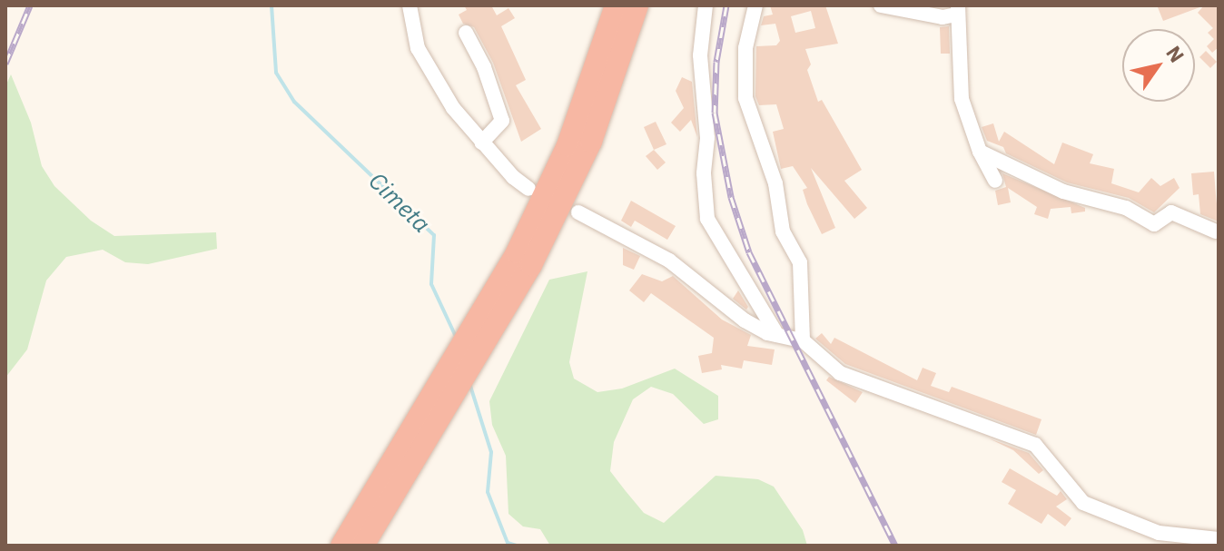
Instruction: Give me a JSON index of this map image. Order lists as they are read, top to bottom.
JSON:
{
  "water": ["Cimeta"],
  "north": "top right"
}
